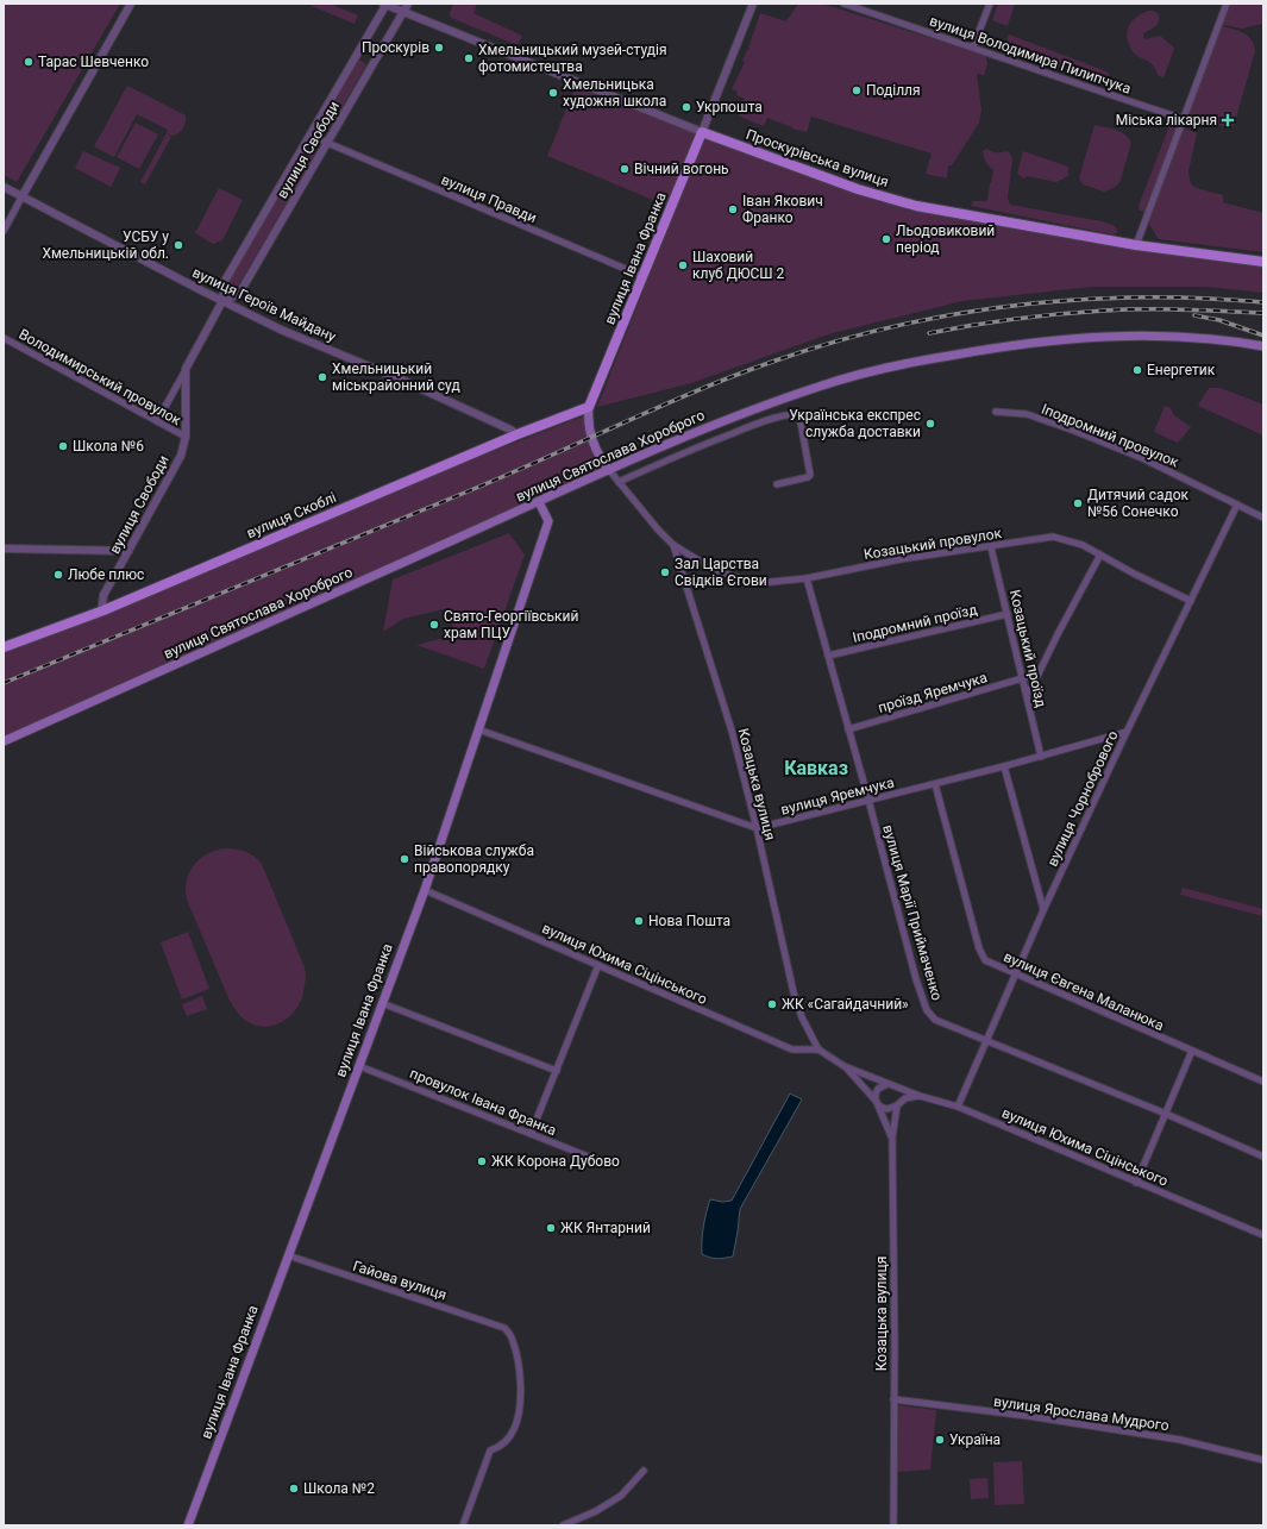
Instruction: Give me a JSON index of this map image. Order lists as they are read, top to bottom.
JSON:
{
  "streets": {
    "main road": [
      "Проскурівська вулиця",
      "вулиця Івана Франка",
      "вулиця Святослава Хороброго",
      "вулиця Скоблі"
    ],
    "street": [
      "вулиця Володимира Пилипчука",
      "вулиця Свободи",
      "вулиця Правди",
      "вулиця Героїв Майдану",
      "Володимирський провулок",
      "Іподромний провулок",
      "Козацький провулок",
      "Іподромний проїзд",
      "Козацький проїзд",
      "проїзд Яремчука",
      "Козацька вулиця",
      "вулиця Яремчука",
      "вулиця Чорнобрового",
      "вулиця Марії Приймаченко",
      "вулиця Юхима Сіцінського",
      "вулиця Євгена Маланюка",
      "провулок Івана Франка",
      "Гайова вулиця",
      "вулиця Ярослава Мудрого"
    ]
  },
  "crossings": [
    ["вулиця Свободи", "Проскурівська вулиця"],
    ["вулиця Свободи", "вулиця Правди"],
    ["вулиця Свободи", "вулиця Героїв Майдану"],
    ["вулиця Свободи", "Володимирський провулок"],
    ["вулиця Свободи", "вулиця Скоблі"],
    ["Проскурівська вулиця", "вулиця Івана Франка"],
    ["вулиця Правди", "вулиця Івана Франка"],
    ["вулиця Івана Франка", "вулиця Святослава Хороброго"],
    ["вулиця Івана Франка", "вулиця Скоблі"],
    ["вулиця Івана Франка", "Козацька вулиця"],
    ["вулиця Івана Франка", "вулиця Юхима Сіцінського"],
    ["вулиця Івана Франка", "провулок Івана Франка"],
    ["вулиця Івана Франка", "Гайова вулиця"],
    ["вулиця Героїв Майдану", "вулиця Скоблі"],
    ["Іподромний провулок", "вулиця Чорнобрового"],
    ["вулиця Святослава Хороброго", "Козацька вулиця"],
    ["Козацький провулок", "Козацький проїзд"],
    ["Козацький провулок", "Козацька вулиця"],
    ["Козацький провулок", "вулиця Чорнобрового"],
    ["Козацький провулок", "вулиця Марії Приймаченко"],
    ["Іподромний проїзд", "Козацький проїзд"],
    ["Іподромний проїзд", "вулиця Марії Приймаченко"],
    ["Козацький проїзд", "проїзд Яремчука"],
    ["Козацький проїзд", "вулиця Яремчука"],
    ["проїзд Яремчука", "вулиця Марії Приймаченко"],
    ["Козацька вулиця", "вулиця Яремчука"],
    ["Козацька вулиця", "вулиця Юхима Сіцінського"],
    ["Козацька вулиця", "вулиця Ярослава Мудрого"],
    ["вулиця Яремчука", "вулиця Чорнобрового"],
    ["вулиця Яремчука", "вулиця Марії Приймаченко"],
    ["вулиця Яремчука", "вулиця Євгена Маланюка"],
    ["вулиця Чорнобрового", "вулиця Марії Приймаченко"],
    ["вулиця Чорнобрового", "вулиця Юхима Сіцінського"],
    ["вулиця Чорнобрового", "вулиця Євгена Маланюка"]
  ],
  "districts": ["Кавказ"],
  "places": {
    "other": [
      "Проскурів",
      "Хмельницький музей-студія фотомистецтва",
      "Тарас Шевченко",
      "Поділля",
      "Хмельницька художня школа",
      "Укрпошта",
      "Вічний вогонь",
      "Іван Якович Франко",
      "Льодовиковий період",
      "УСБУ у Хмельницькій обл.",
      "Шаховий клуб ДЮСШ 2",
      "Енергетик",
      "Хмельницький міськрайонний суд",
      "Українська експрес служба доставки",
      "Школа №6",
      "Дитячий садок №56 Сонечко",
      "Зал Царства Свідків Єгови",
      "Любе плюс",
      "Свято-Георгіївський храм ПЦУ",
      "Військова служба правопорядку",
      "Нова Пошта",
      "ЖК «Сагайдачний»",
      "ЖК Корона Дубово",
      "ЖК Янтарний",
      "Україна",
      "Школа №2"
    ],
    "health": ["Міська лікарня"]
  }
}
